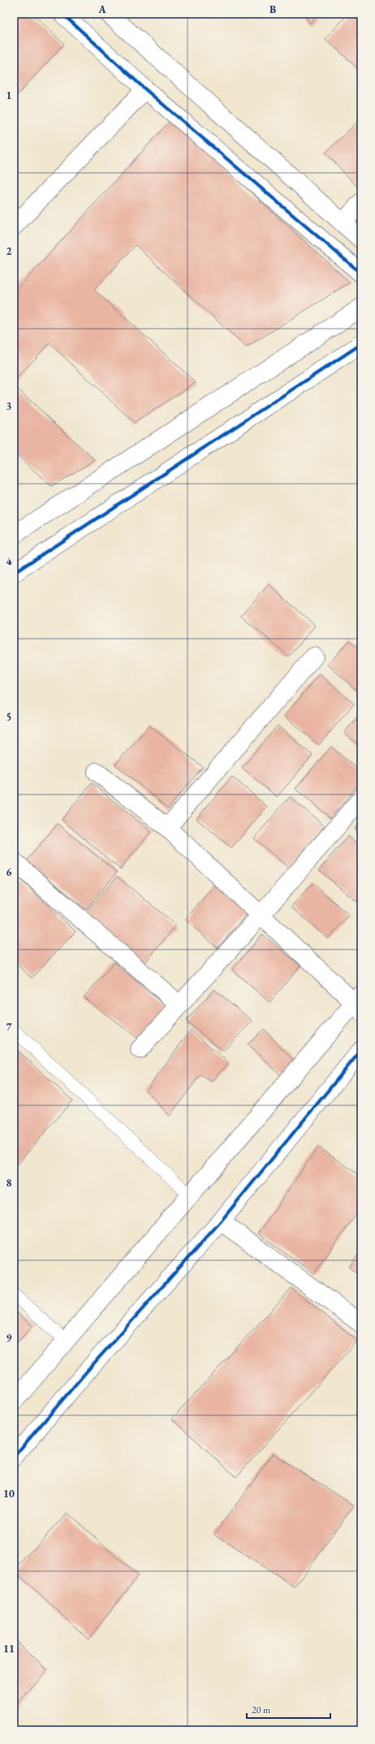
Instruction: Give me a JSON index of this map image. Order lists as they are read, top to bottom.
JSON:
{
  "scale_bar": "20 m",
  "grid": {
    "columns": ["A", "B"],
    "rows": [
      "1",
      "2",
      "3",
      "4",
      "5",
      "6",
      "7",
      "8",
      "9",
      "10",
      "11"
    ]
  }
}
